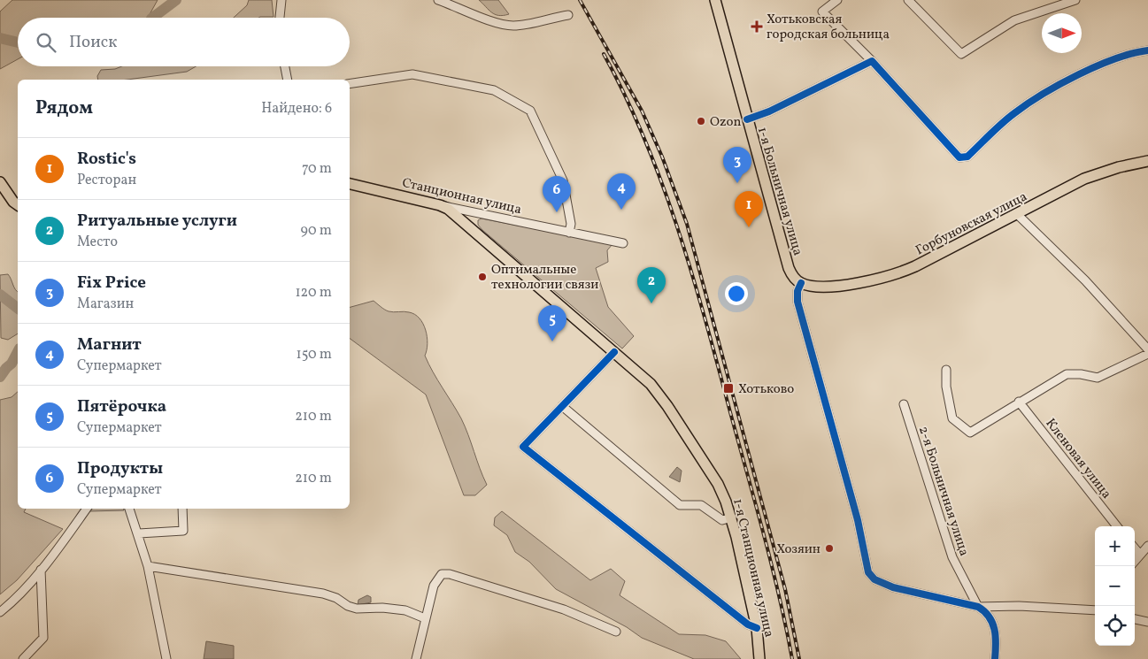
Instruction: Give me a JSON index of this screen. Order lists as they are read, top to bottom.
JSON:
{
  "streets": {
    "main road": [
      "1-я Больничная улица",
      "Станционная улица",
      "Горбуновская улица",
      "1-я Станционная улица"
    ],
    "street": ["Кленовая улица", "2-я Больничная улица"]
  },
  "crossings": [
    ["1-я Больничная улица", "Горбуновская улица"],
    ["Станционная улица", "1-я Станционная улица"]
  ],
  "places": {
    "health": ["Хотьковская городская больница"],
    "other": ["Ozon", "Оптимальные технологии связи", "Хозяин"],
    "transit": ["Хотьково"]
  },
  "north": "right",
  "page": {
    "search": "Поиск",
    "heading": ["Рядом", "Найдено: 6"],
    "list": [
      {
        "mark": "1",
        "name": "Rostic's",
        "note": "Ресторан",
        "value": "70 m"
      },
      {
        "mark": "2",
        "name": "Ритуальные услуги",
        "note": "Место",
        "value": "90 m"
      },
      {
        "mark": "3",
        "name": "Fix Price",
        "note": "Магазин",
        "value": "120 m"
      },
      {
        "mark": "4",
        "name": "Магнит",
        "note": "Супермаркет",
        "value": "150 m"
      },
      {
        "mark": "5",
        "name": "Пятёрочка",
        "note": "Супермаркет",
        "value": "210 m"
      },
      {
        "mark": "6",
        "name": "Продукты",
        "note": "Супермаркет",
        "value": "210 m"
      }
    ],
    "pins": [
      "3",
      "4",
      "6",
      "1",
      "2",
      "5"
    ],
    "map_buttons": ["+", "−"]
  }
}
